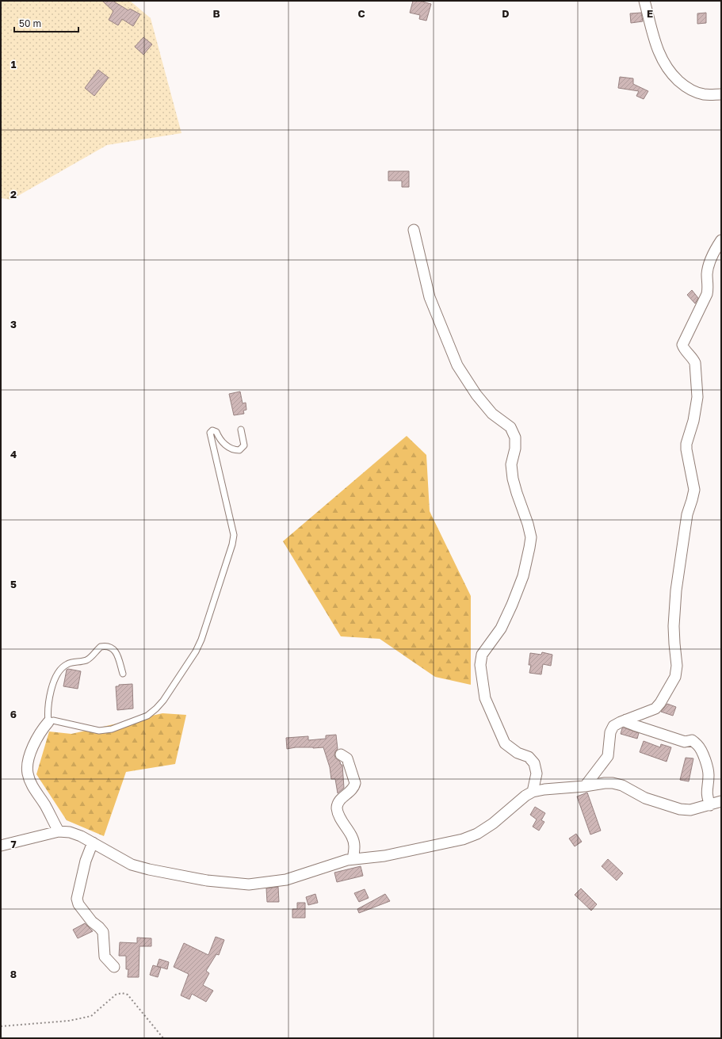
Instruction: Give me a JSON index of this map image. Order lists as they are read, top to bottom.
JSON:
{
  "scale_bar": "50 m",
  "grid": {
    "columns": [
      "B",
      "C",
      "D",
      "E"
    ],
    "rows": [
      "1",
      "2",
      "3",
      "4",
      "5",
      "6",
      "7",
      "8"
    ]
  }
}
